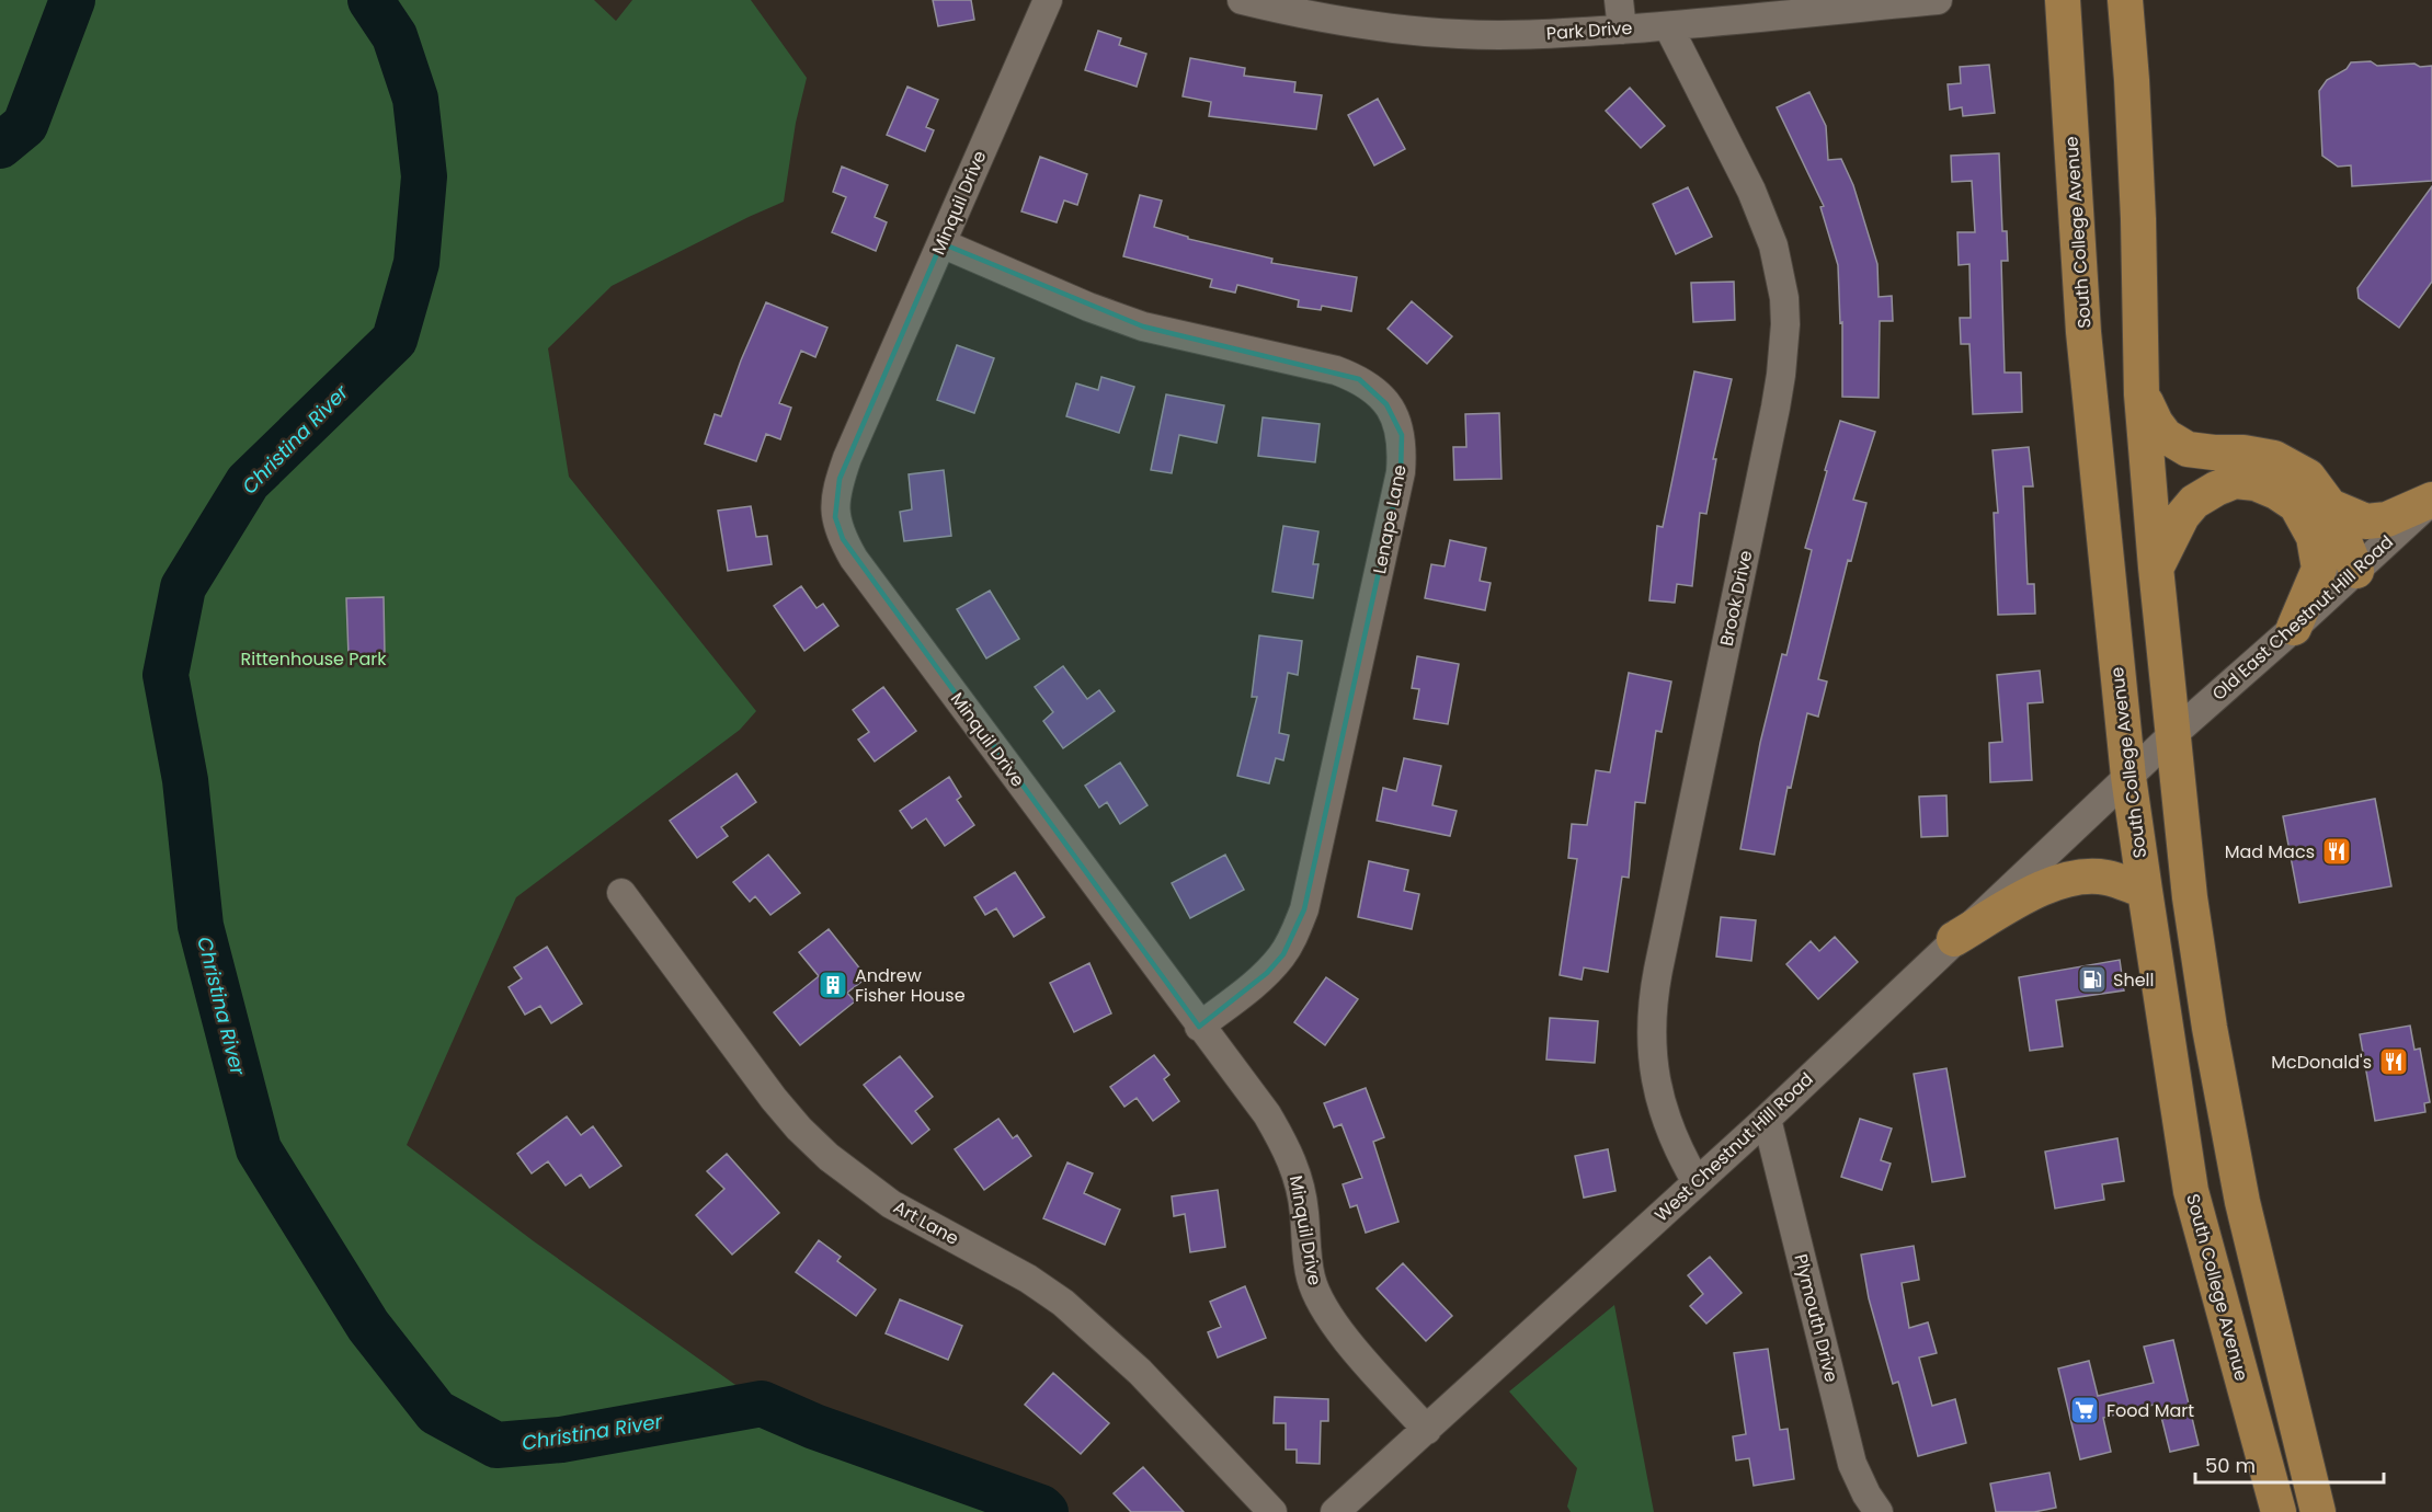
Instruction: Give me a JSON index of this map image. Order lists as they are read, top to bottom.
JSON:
{
  "streets": {
    "main road": ["South College Avenue"],
    "street": [
      "Park Drive",
      "Minquil Drive",
      "Lenape Lane",
      "Brook Drive",
      "Old East Chestnut Hill Road",
      "West Chestnut Hill Road",
      "Art Lane",
      "Plymouth Drive"
    ]
  },
  "crossings": [
    ["Park Drive", "Brook Drive"],
    ["Minquil Drive", "Lenape Lane"],
    ["Minquil Drive", "West Chestnut Hill Road"],
    ["South College Avenue", "Old East Chestnut Hill Road"],
    ["South College Avenue", "West Chestnut Hill Road"],
    ["Brook Drive", "West Chestnut Hill Road"],
    ["Old East Chestnut Hill Road", "West Chestnut Hill Road"],
    ["West Chestnut Hill Road", "Plymouth Drive"]
  ],
  "water": ["Christina River"],
  "parks": ["Rittenhouse Park"],
  "places": {
    "restaurant": ["Mad Macs", "McDonald's"],
    "fuel station": ["Shell"],
    "building": ["Andrew Fisher House"],
    "supermarket": ["Food Mart"]
  },
  "scale_bar": "50 m"
}
